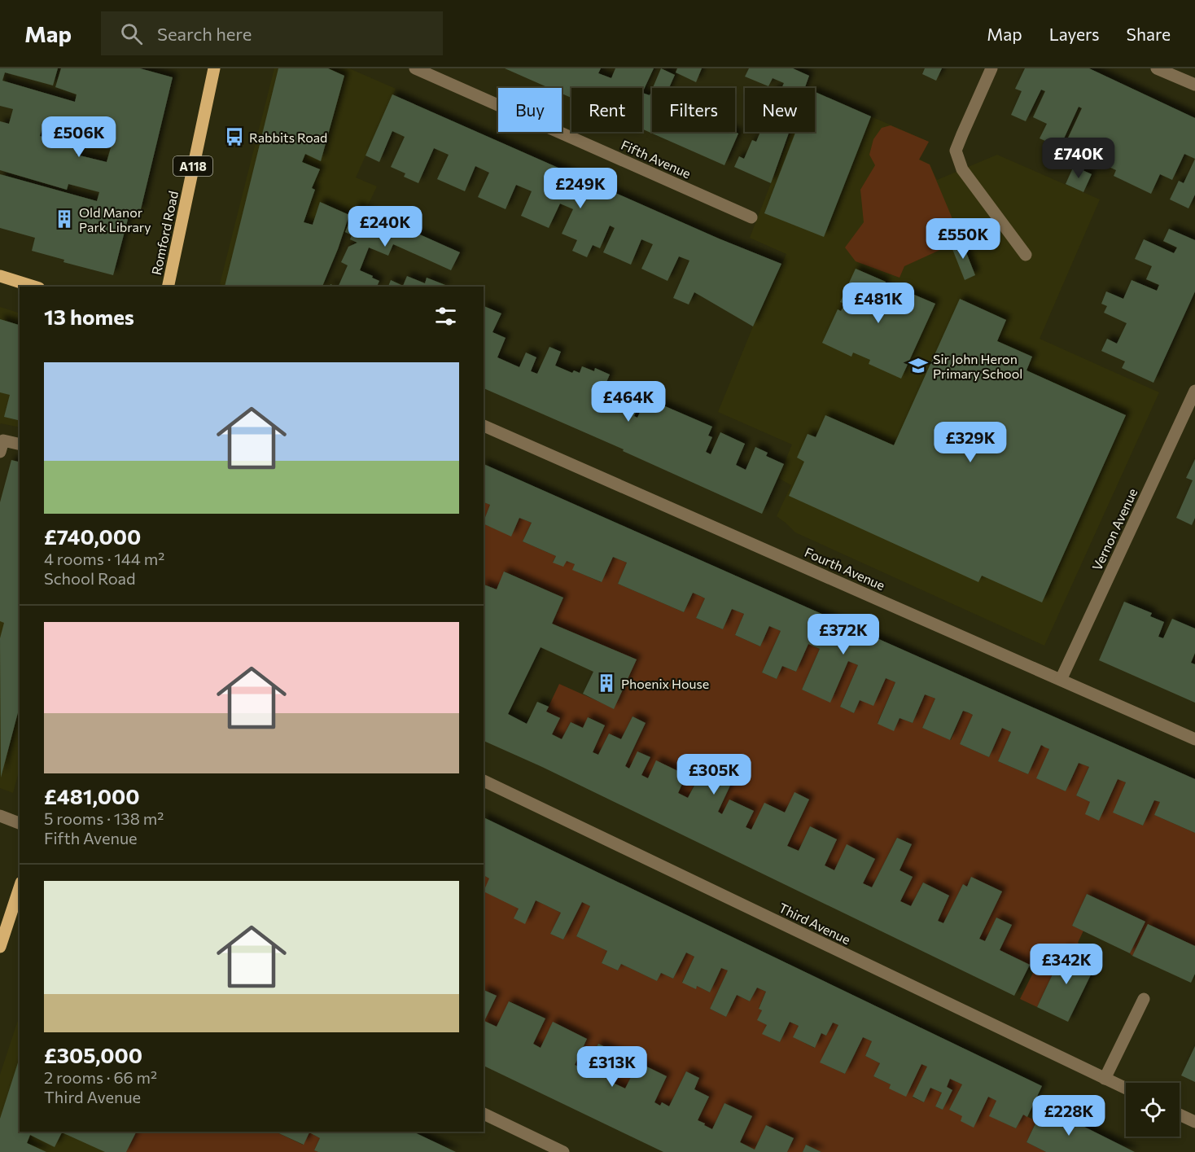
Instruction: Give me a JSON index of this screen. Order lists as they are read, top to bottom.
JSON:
{
  "streets": {
    "main road": ["A118", "Romford Road"],
    "street": [
      "Fifth Avenue",
      "Vernon Avenue",
      "Fourth Avenue",
      "Third Avenue"
    ]
  },
  "crossings": [
    ["Vernon Avenue", "Fourth Avenue"]
  ],
  "places": {
    "bus stop": ["Rabbits Road"],
    "building": ["Old Manor Park Library", "Phoenix House"],
    "school or university": ["Sir John Heron Primary School"]
  },
  "page": {
    "header": "Map",
    "search": "Search here",
    "nav": ["Map", "Layers", "Share"],
    "chip": [
      "Buy",
      "Rent",
      "Filters",
      "New"
    ],
    "price": [
      "£506K",
      "£740K",
      "£249K",
      "£240K",
      "£550K",
      "£481K",
      "£464K",
      "£329K",
      "£372K",
      "£305K",
      "£342K",
      "£313K",
      "£228K"
    ],
    "heading": "13 homes",
    "list": [
      {
        "name": "£740,000",
        "note": "4 rooms · 144 m² · School Road"
      },
      {
        "name": "£481,000",
        "note": "5 rooms · 138 m² · Fifth Avenue"
      },
      {
        "name": "£305,000",
        "note": "2 rooms · 66 m² · Third Avenue"
      }
    ]
  }
}
